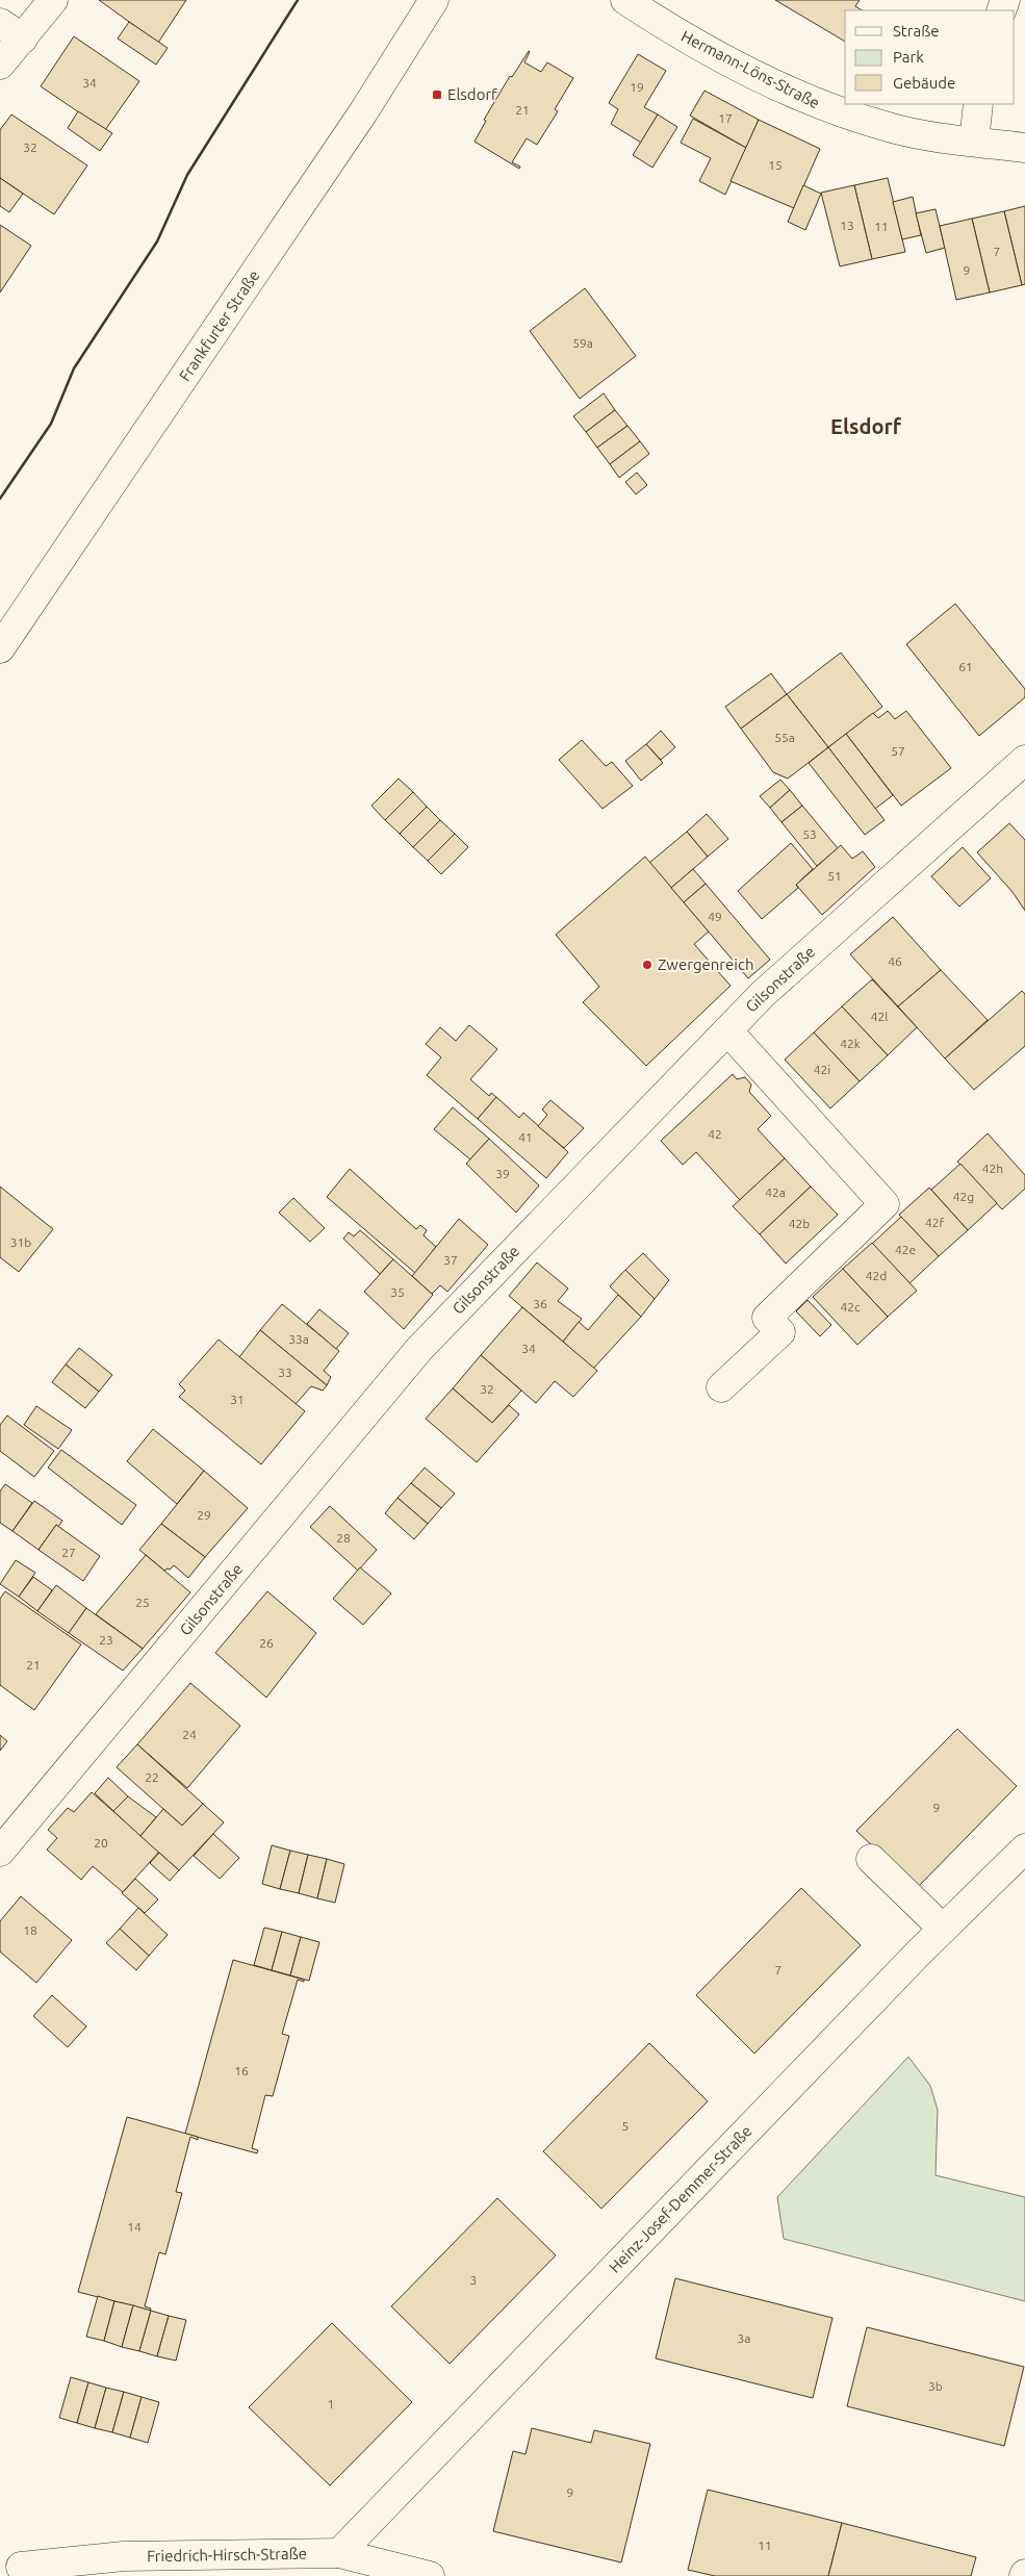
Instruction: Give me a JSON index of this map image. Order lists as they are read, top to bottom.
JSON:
{
  "streets": {
    "street": [
      "Hermann-Löns-Straße",
      "Frankfurter Straße",
      "Gilsonstraße",
      "Heinz-Josef-Demmer-Straße",
      "Friedrich-Hirsch-Straße"
    ]
  },
  "crossings": [
    ["Heinz-Josef-Demmer-Straße", "Friedrich-Hirsch-Straße"]
  ],
  "districts": ["Elsdorf"],
  "places": {
    "transit": ["Elsdorf"],
    "other": ["Zwergenreich"]
  },
  "house_numbers": [
    "34",
    "19",
    "21",
    "17",
    "32",
    "15",
    "13",
    "11",
    "7",
    "9",
    "59a",
    "61",
    "55a",
    "57",
    "53",
    "51",
    "49",
    "46",
    "42l",
    "42k",
    "42i",
    "42",
    "41",
    "42h",
    "39",
    "42a",
    "42g",
    "42f",
    "42b",
    "31b",
    "42e",
    "37",
    "42d",
    "35",
    "36",
    "42c",
    "33a",
    "34",
    "33",
    "32",
    "31",
    "29",
    "28",
    "27",
    "25",
    "23",
    "26",
    "21",
    "24",
    "22",
    "9",
    "20",
    "18",
    "7",
    "16",
    "5",
    "14",
    "3",
    "3a",
    "3b",
    "1",
    "9",
    "11"
  ],
  "legend": ["Straße", "Park", "Gebäude"]
}
